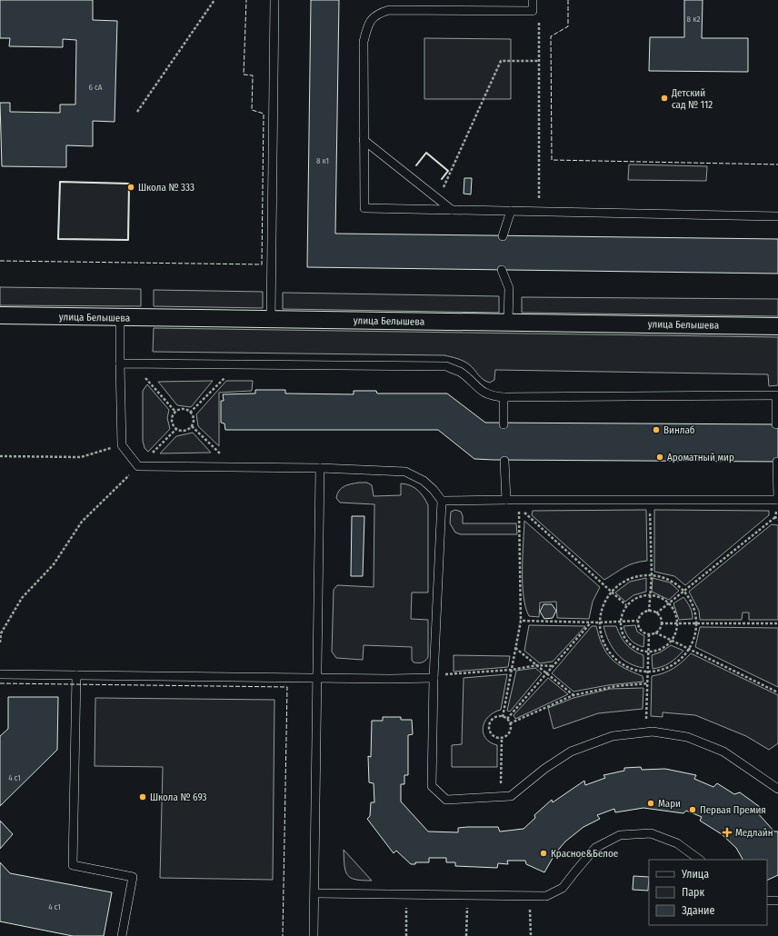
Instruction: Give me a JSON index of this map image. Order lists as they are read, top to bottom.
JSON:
{
  "streets": {
    "street": ["улица Белышева"]
  },
  "places": {
    "other": [
      "Детский сад № 112",
      "Школа № 333",
      "Винлаб",
      "Ароматный мир",
      "Школа № 693",
      "Мари",
      "Первая Премия",
      "Красное&Белое"
    ],
    "health": ["Медлайн"]
  },
  "house_numbers": [
    "8 к2",
    "6 сА",
    "8 к1",
    "4 с1",
    "4 с1"
  ],
  "legend": ["Улица", "Парк", "Здание"]
}
